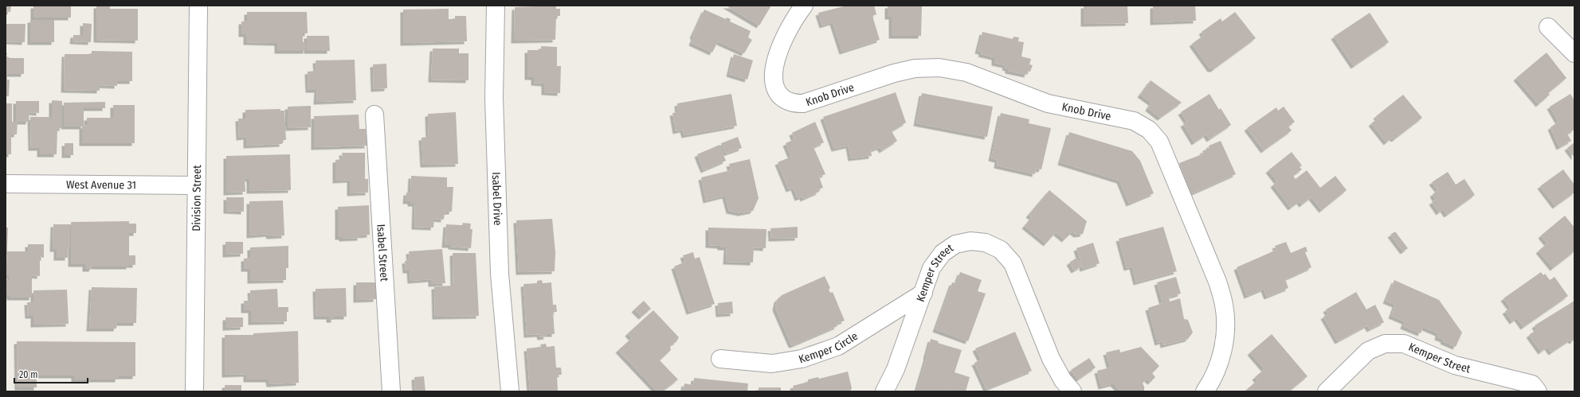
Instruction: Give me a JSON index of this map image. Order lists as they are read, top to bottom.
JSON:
{
  "streets": {
    "street": [
      "Knob Drive",
      "West Avenue 31",
      "Division Street",
      "Isabel Drive",
      "Isabel Street",
      "Kemper Street",
      "Kemper Circle"
    ]
  },
  "crossings": [
    ["West Avenue 31", "Division Street"],
    ["Kemper Street", "Kemper Circle"]
  ],
  "scale_bar": "20 m"
}
